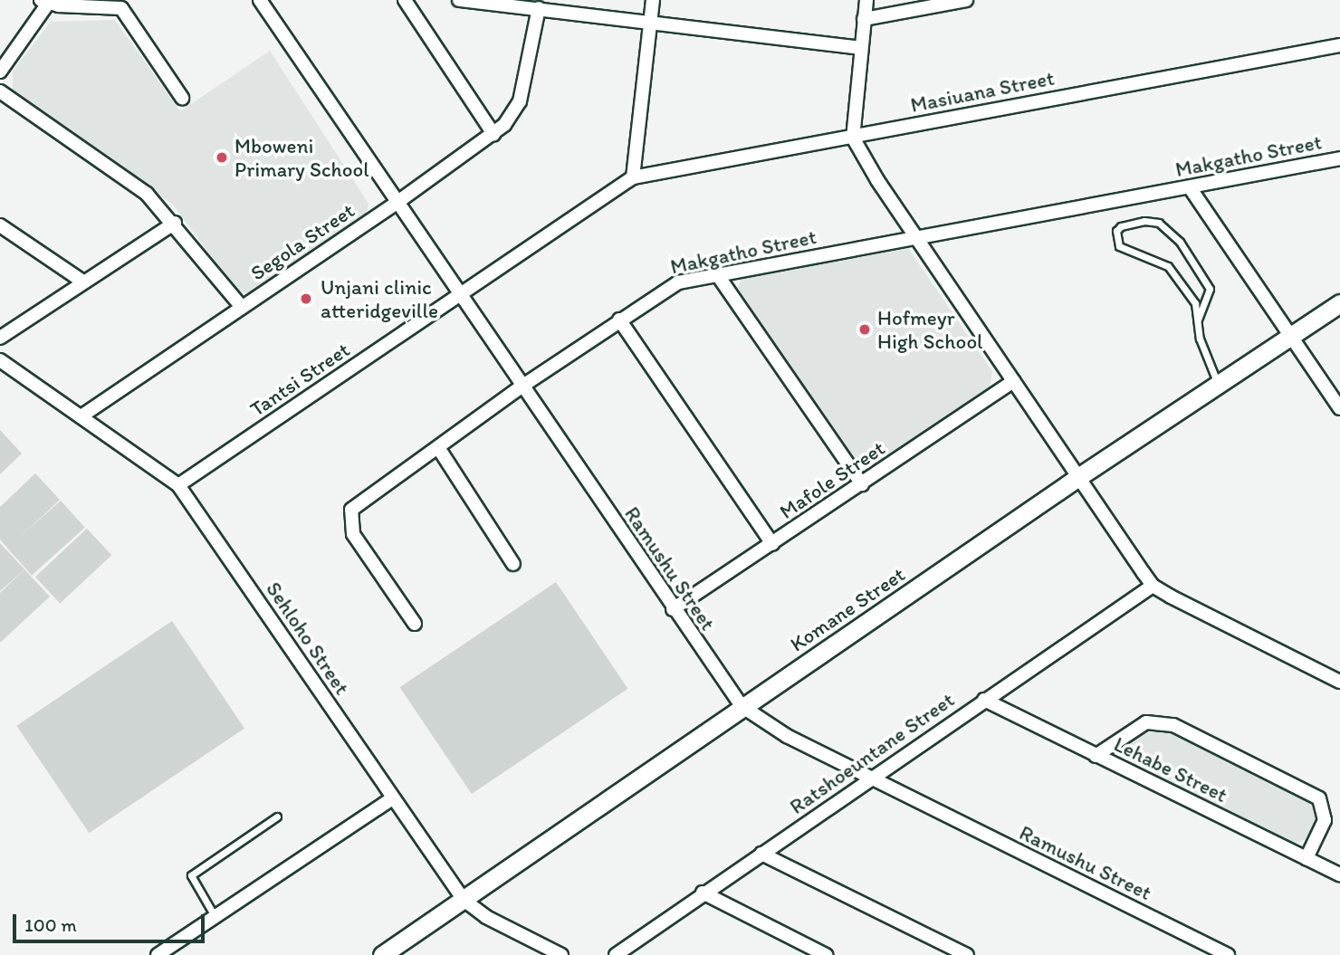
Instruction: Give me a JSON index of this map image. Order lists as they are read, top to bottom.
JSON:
{
  "streets": {
    "street": [
      "Masiuana Street",
      "Makgatho Street",
      "Segola Street",
      "Tantsi Street",
      "Mafole Street",
      "Ramushu Street",
      "Komane Street",
      "Sehloho Street",
      "Ratshoeuntane Street",
      "Lehabe Street"
    ]
  },
  "crossings": [
    ["Masiuana Street", "Tantsi Street"],
    ["Makgatho Street", "Ramushu Street"],
    ["Segola Street", "Ramushu Street"],
    ["Segola Street", "Sehloho Street"],
    ["Tantsi Street", "Ramushu Street"],
    ["Tantsi Street", "Sehloho Street"],
    ["Mafole Street", "Ramushu Street"],
    ["Ramushu Street", "Komane Street"],
    ["Ramushu Street", "Ratshoeuntane Street"],
    ["Komane Street", "Sehloho Street"],
    ["Ratshoeuntane Street", "Lehabe Street"]
  ],
  "places": ["Mboweni Primary School", "Unjani clinic atteridgeville", "Hofmeyr High School"],
  "scale_bar": "100 m"
}
